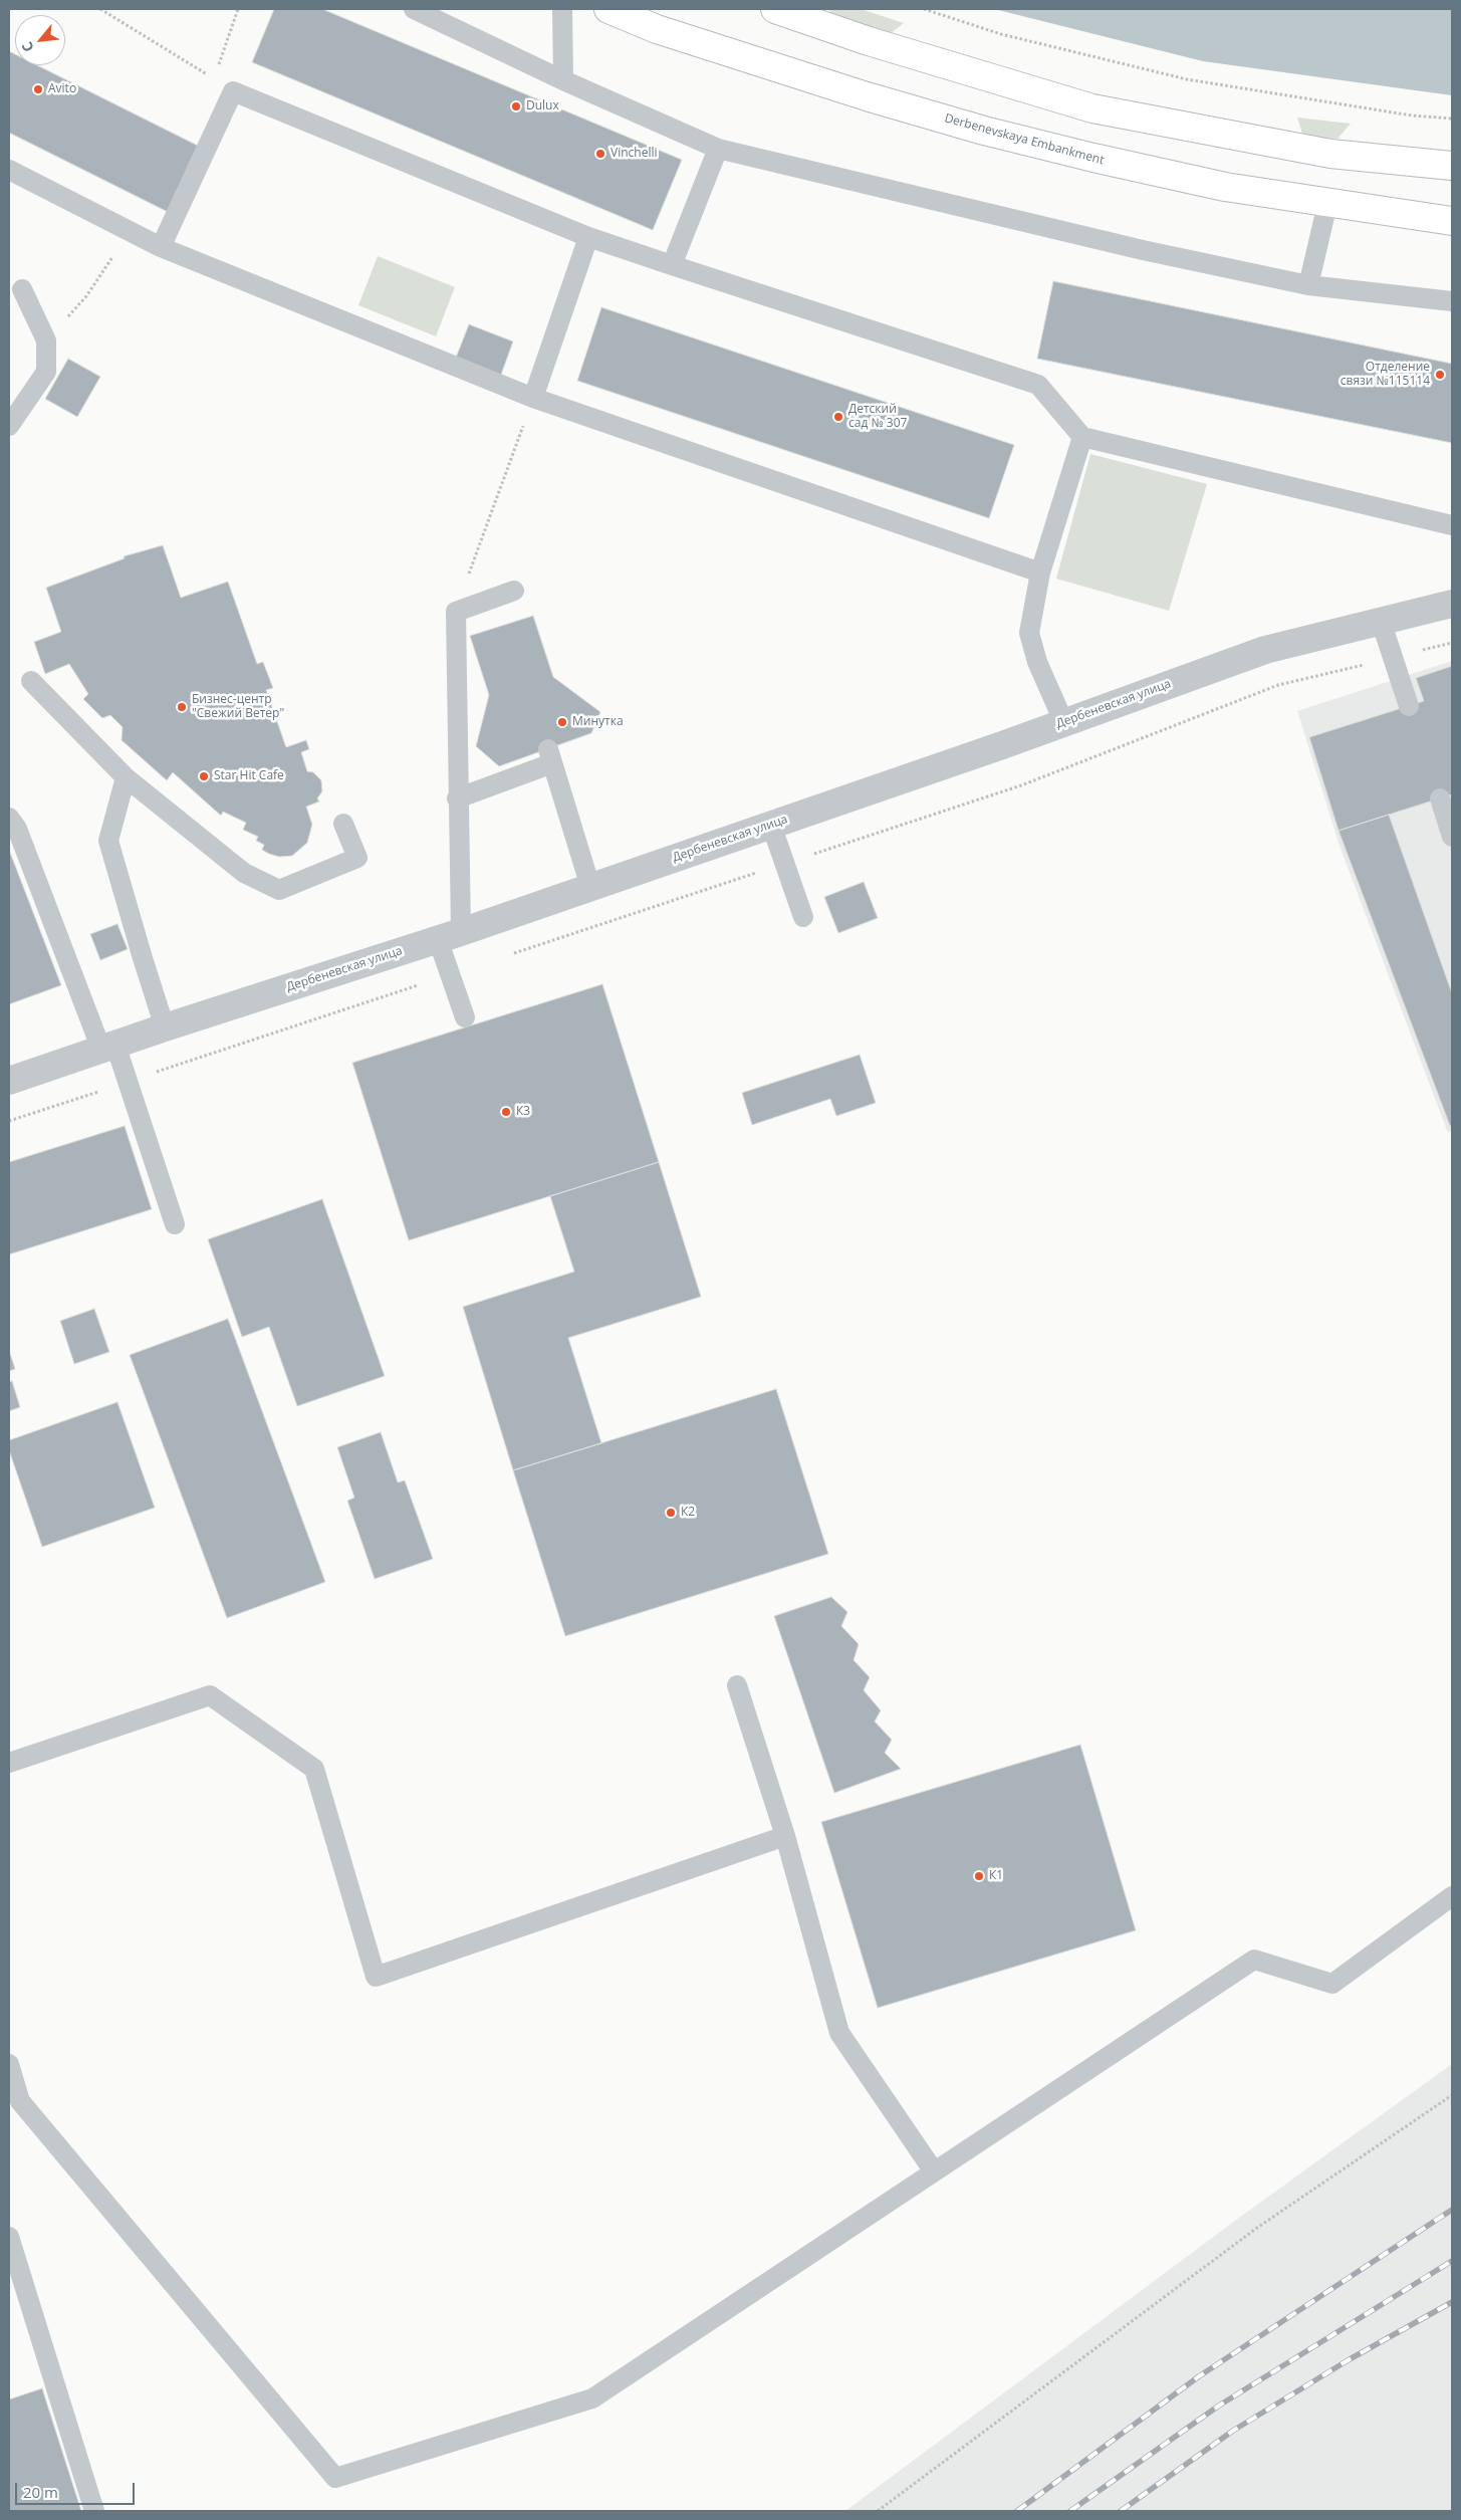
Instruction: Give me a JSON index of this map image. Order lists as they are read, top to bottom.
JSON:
{
  "streets": {
    "main road": ["Derbenevskaya Embankment"],
    "street": ["Дербеневская улица"]
  },
  "places": [
    "Avito",
    "Dulux",
    "Vinchelli",
    "Отделение связи №115114",
    "Детский сад № 307",
    "Бизнес-центр \"Свежий Ветер\"",
    "Минутка",
    "Star Hit Cafe",
    "К3",
    "К2",
    "К1"
  ],
  "scale_bar": "20 m",
  "north": "bottom left"
}
